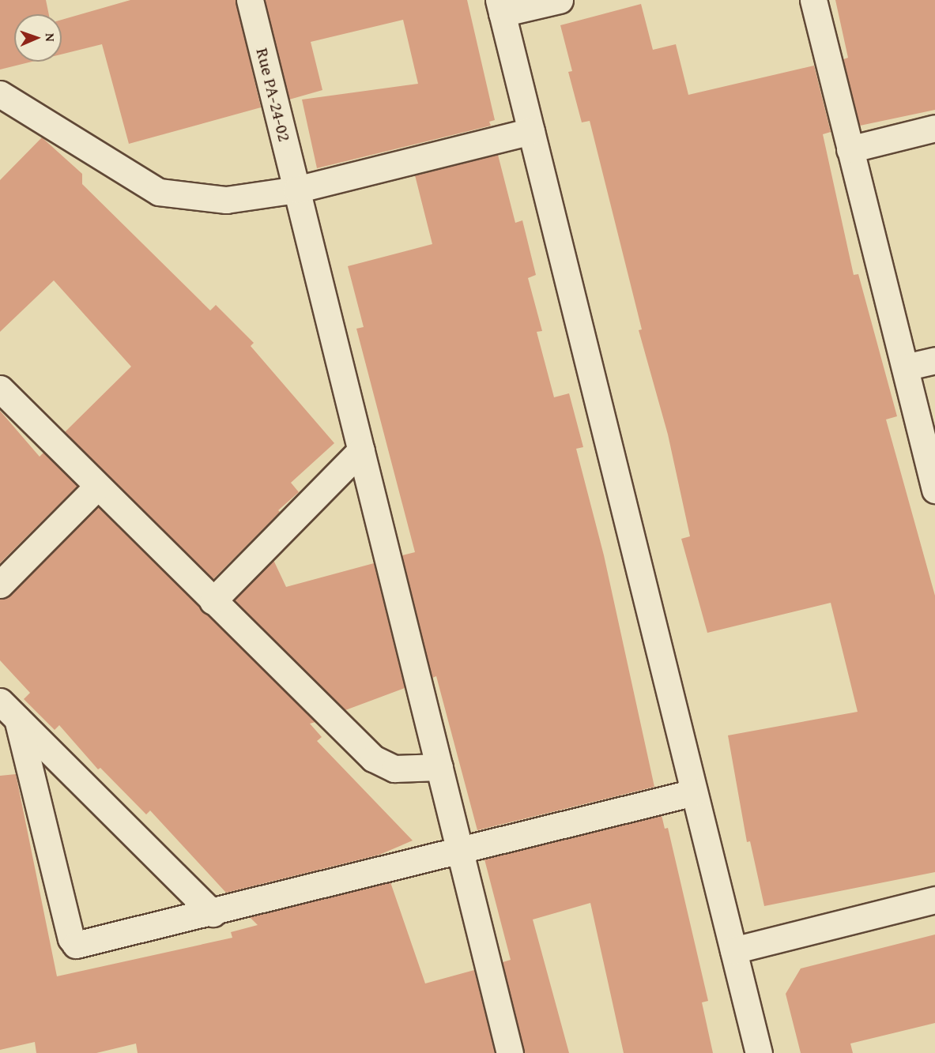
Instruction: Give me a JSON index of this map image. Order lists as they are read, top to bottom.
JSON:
{
  "streets": {
    "street": ["Rue PA-24-02"]
  },
  "north": "right"
}
